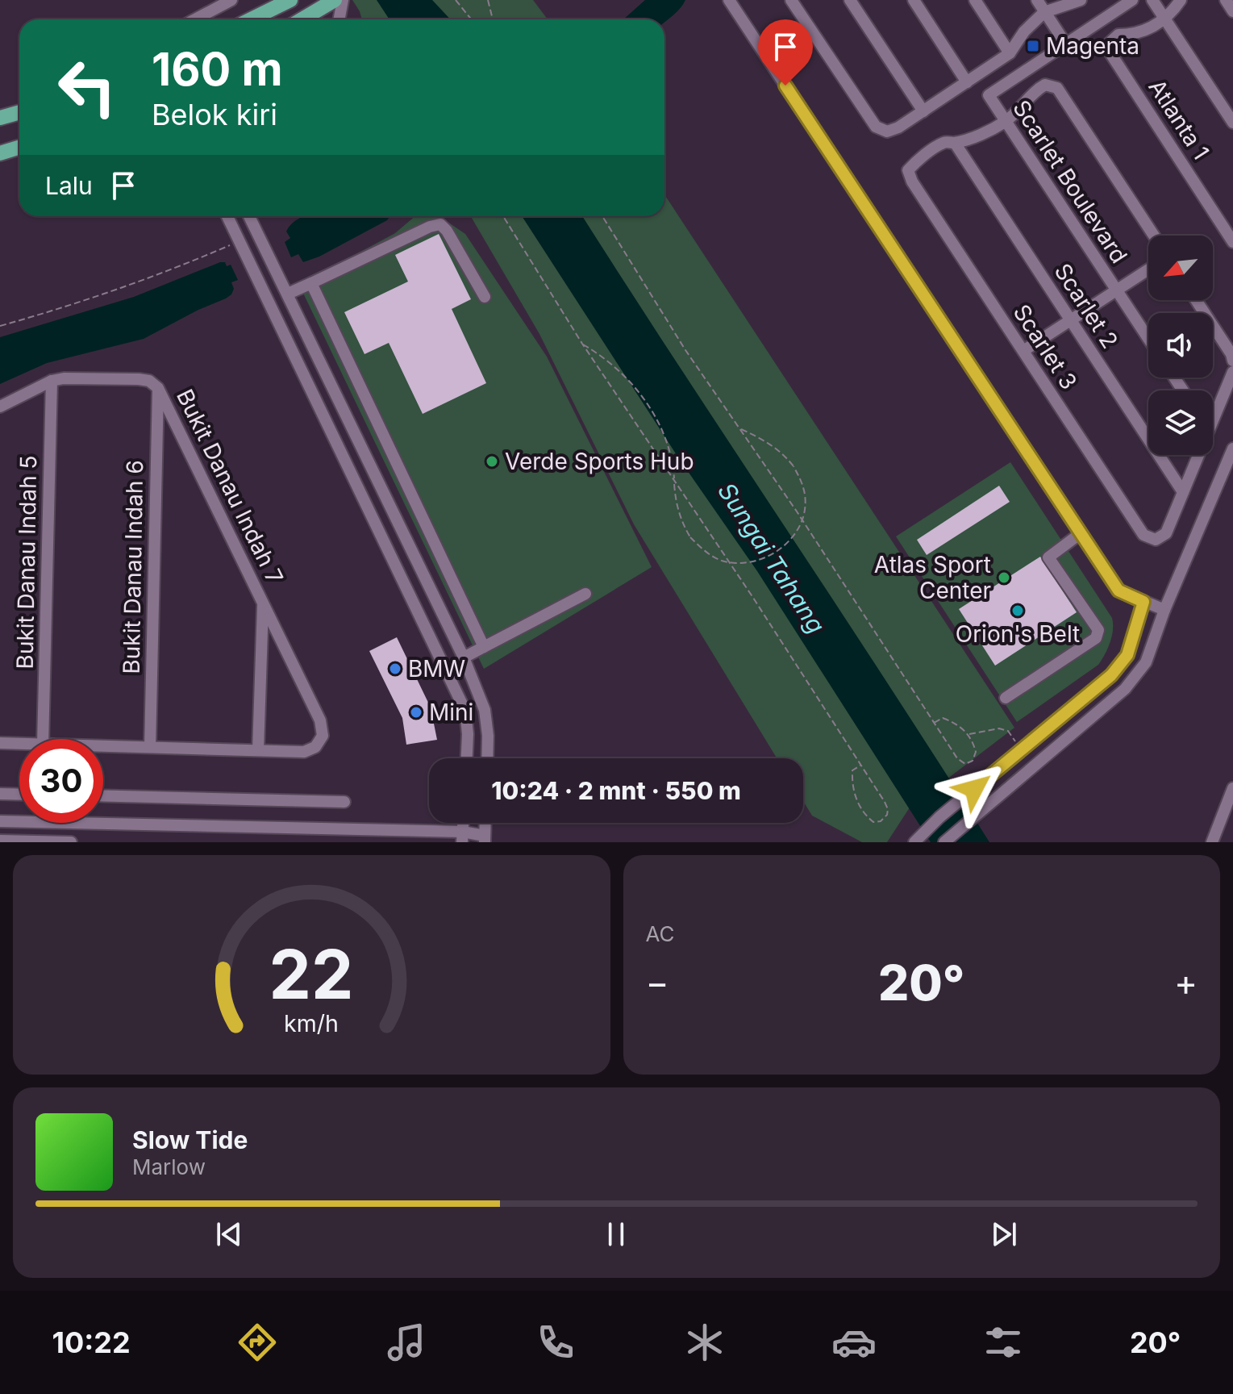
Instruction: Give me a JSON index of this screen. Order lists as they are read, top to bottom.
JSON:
{
  "streets": {
    "street": [
      "Atlanta 1",
      "Scarlet Boulevard",
      "Scarlet 2",
      "Scarlet 3",
      "Bukit Danau Indah 7",
      "Bukit Danau Indah 5",
      "Bukit Danau Indah 6"
    ]
  },
  "crossings": [
    ["Scarlet 2", "Scarlet 3"],
    ["Bukit Danau Indah 7", "Bukit Danau Indah 6"]
  ],
  "water": ["Sungai Tahang"],
  "places": {
    "transit": ["Magenta"],
    "other": [
      "Verde Sports Hub",
      "Atlas Sport Center",
      "Orion's Belt",
      "BMW",
      "Mini"
    ]
  },
  "north": "bottom left",
  "page": {
    "turn": ["160 m", "Belok kiri"],
    "then": "Lalu",
    "limit": "30",
    "trip": "10:24 · 2 mnt · 550 m",
    "tile": "AC",
    "heat": ["−", "20°", "+"],
    "song": ["Slow Tide", "Marlow"],
    "tabs": ["10:22", "20°"],
    "gauge": ["22", "km/h"]
  }
}
